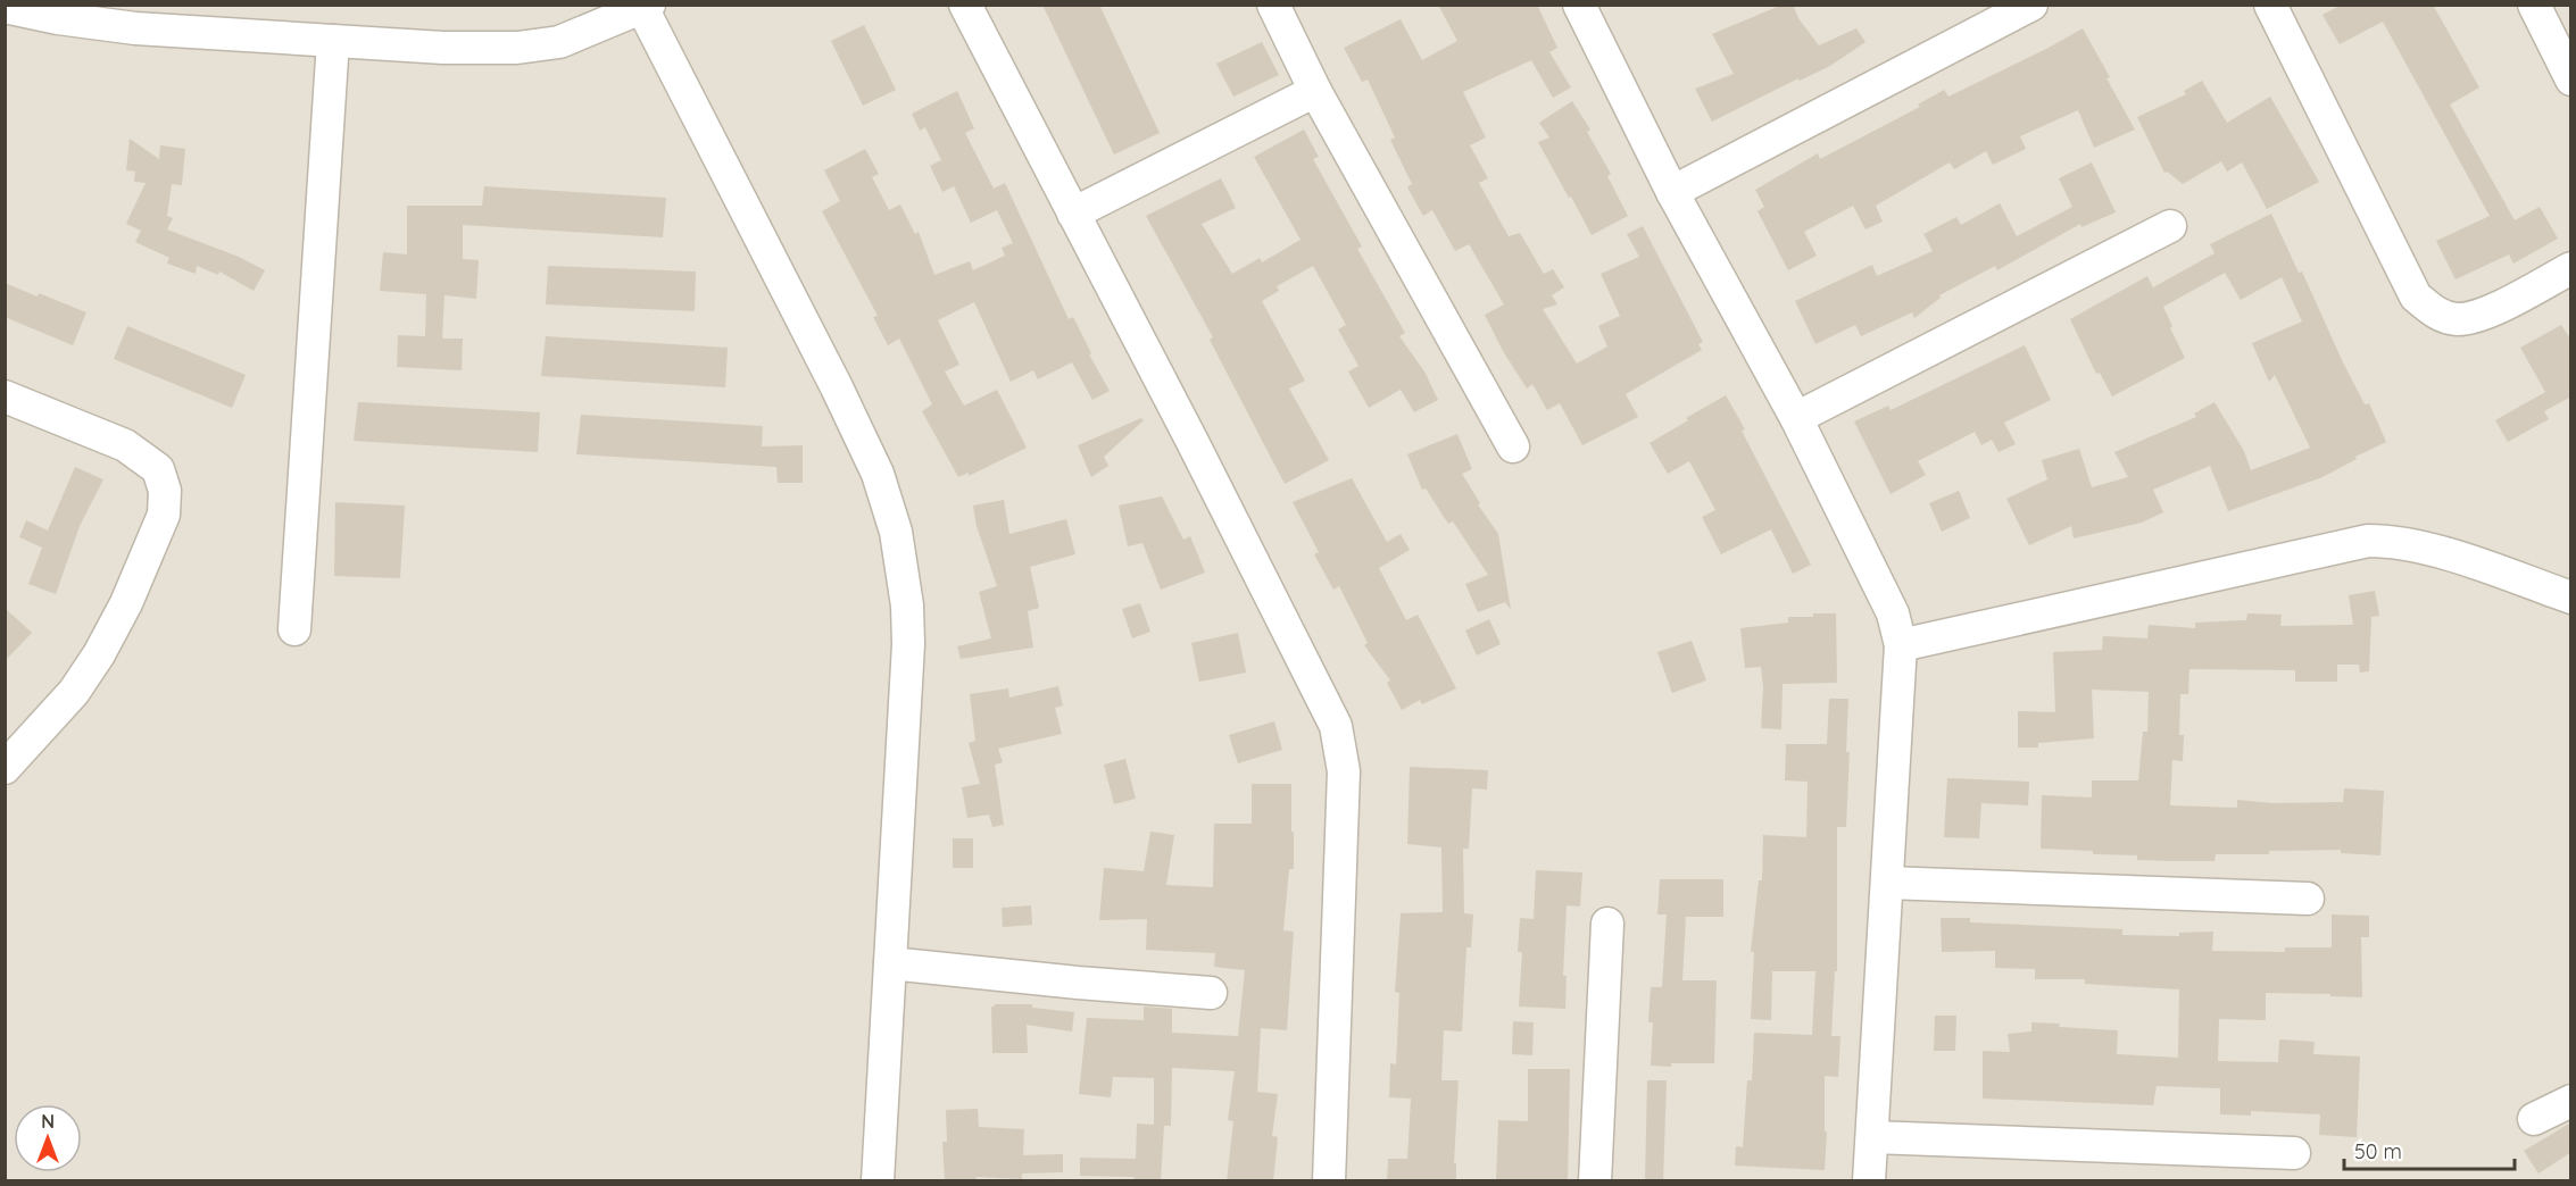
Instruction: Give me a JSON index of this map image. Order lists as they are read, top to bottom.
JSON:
{
  "scale_bar": "50 m",
  "north": "top"
}
